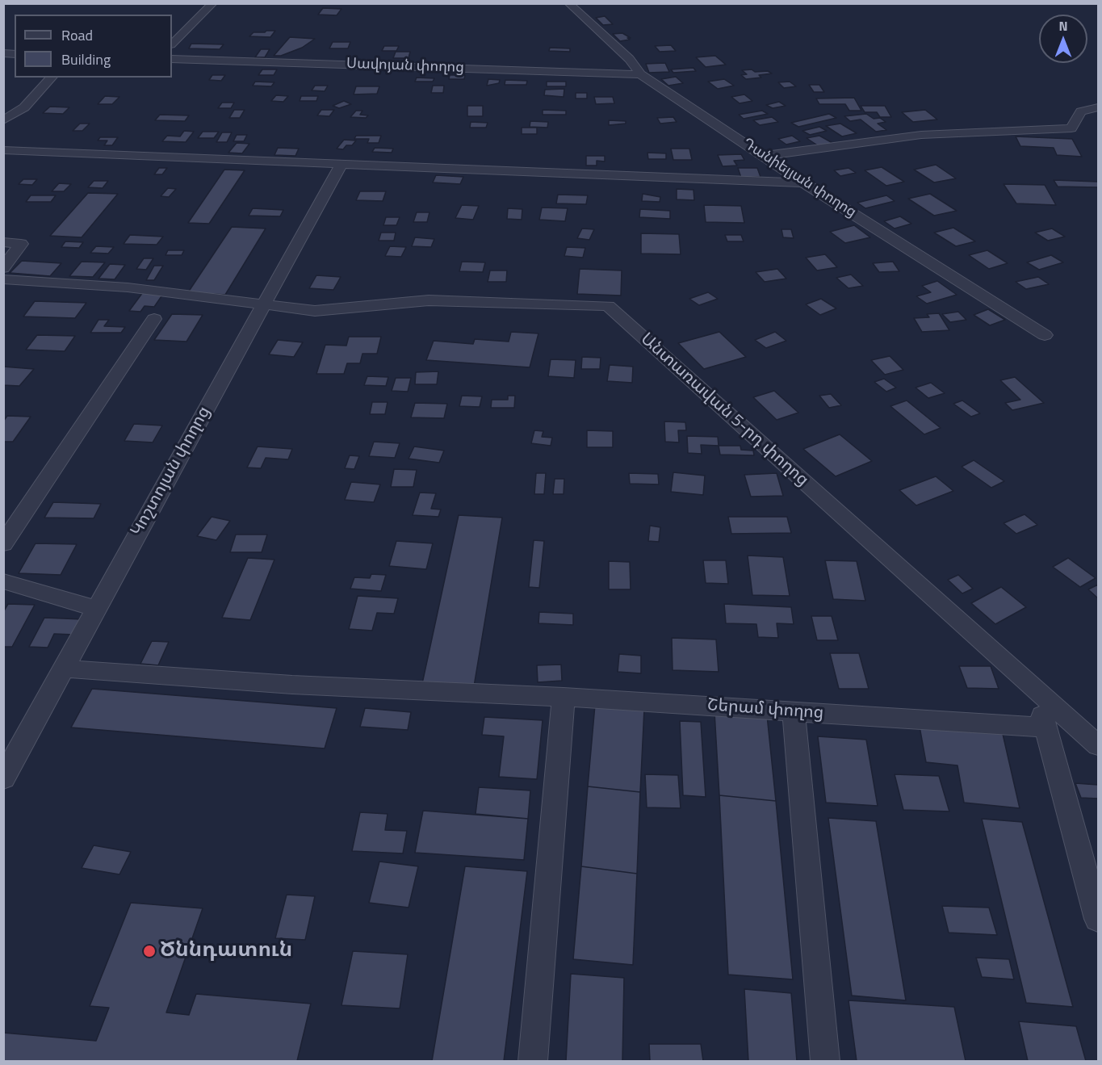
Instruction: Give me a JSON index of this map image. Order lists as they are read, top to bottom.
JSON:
{
  "streets": {
    "street": [
      "Սավոյան փողոց",
      "Դանիելյան փողոց",
      "Անտառավան 5-րդ փողոց",
      "Կոշտոյան փողոց",
      "Շերամ փողոց"
    ]
  },
  "crossings": [
    ["Սավոյան փողոց", "Դանիելյան փողոց"],
    ["Անտառավան 5-րդ փողոց", "Կոշտոյան փողոց"],
    ["Կոշտոյան փողոց", "Շերամ փողոց"]
  ],
  "places": ["Ծննդատուն"],
  "legend": ["Road", "Building"],
  "north": "top"
}
